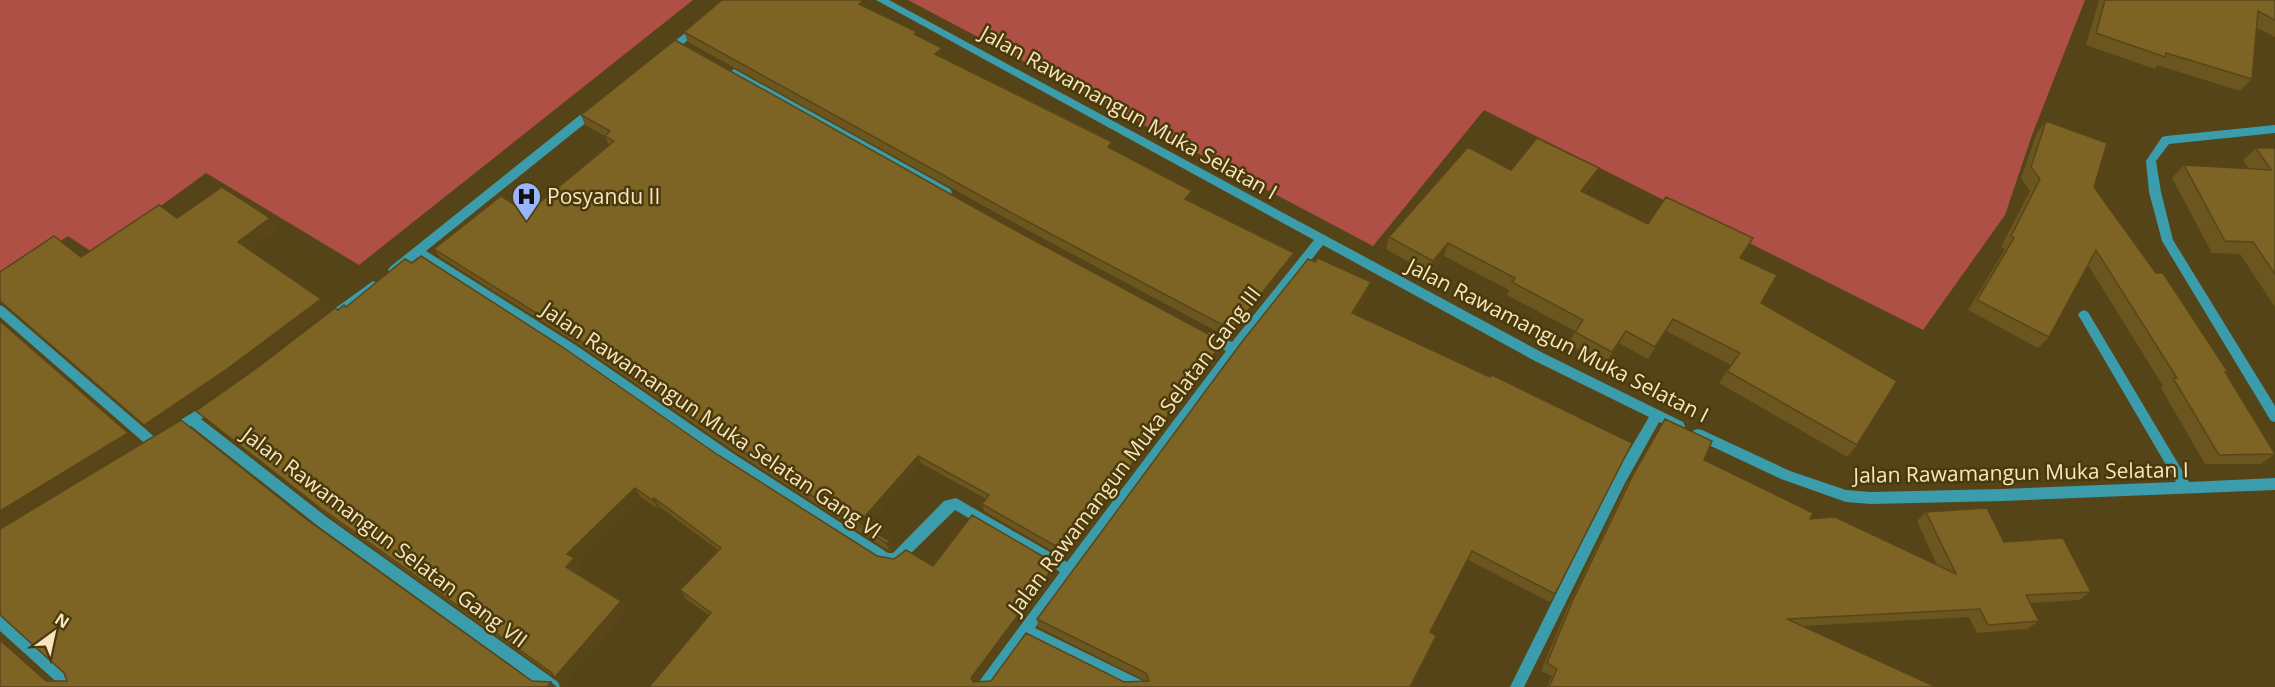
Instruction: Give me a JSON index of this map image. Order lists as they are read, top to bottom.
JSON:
{
  "streets": {
    "street": [
      "Jalan Rawamangun Muka Selatan I",
      "Jalan Rawamangun Muka Selatan Gang VI",
      "Jalan Rawamangun Muka Selatan Gang III",
      "Jalan Rawamangun Selatan Gang VII"
    ]
  },
  "crossings": [
    ["Jalan Rawamangun Muka Selatan I", "Jalan Rawamangun Muka Selatan Gang III"],
    ["Jalan Rawamangun Muka Selatan Gang VI", "Jalan Rawamangun Muka Selatan Gang III"]
  ],
  "places": {
    "hospital": ["Posyandu II"]
  },
  "north": "top right"
}
